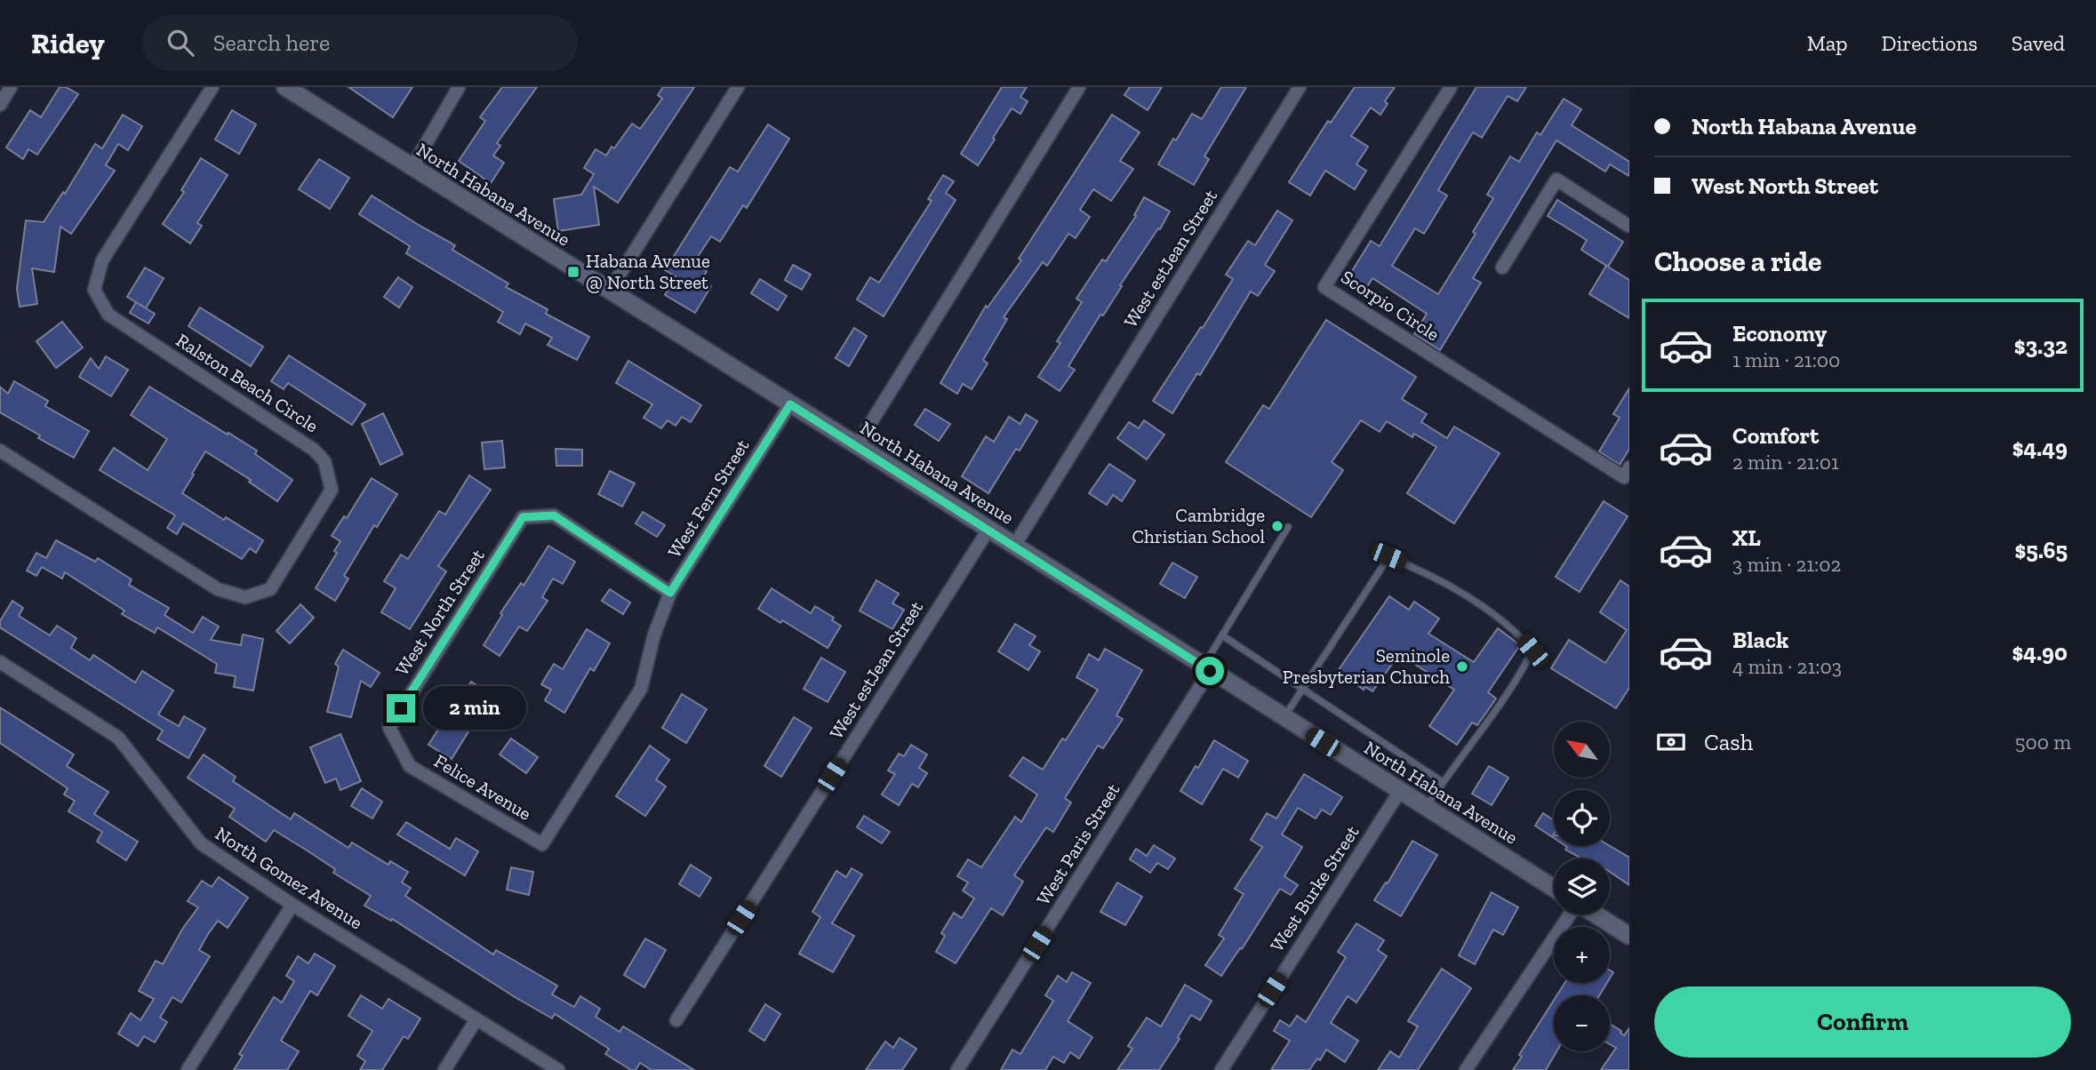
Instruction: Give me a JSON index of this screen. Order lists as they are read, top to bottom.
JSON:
{
  "streets": {
    "street": [
      "North Habana Avenue",
      "West estJean Street",
      "Scorpio Circle",
      "Ralston Beach Circle",
      "West Fern Street",
      "West North Street",
      "Felice Avenue",
      "West Paris Street",
      "North Gomez Avenue",
      "West Burke Street"
    ]
  },
  "crossings": [
    ["North Habana Avenue", "West estJean Street"],
    ["North Habana Avenue", "West Fern Street"],
    ["North Habana Avenue", "West Paris Street"],
    ["North Habana Avenue", "West Burke Street"],
    ["West Fern Street", "West North Street"],
    ["West Fern Street", "Felice Avenue"],
    ["West North Street", "Felice Avenue"]
  ],
  "places": {
    "transit": ["Habana Avenue @ North Street"],
    "other": ["Cambridge Christian School", "Seminole Presbyterian Church"]
  },
  "north": "top left",
  "page": {
    "header": "Ridey",
    "search": "Search here",
    "nav": ["Map", "Directions", "Saved"],
    "banner": ["North Habana Avenue", "West North Street"],
    "heading": "Choose a ride",
    "list": [
      {
        "name": "Economy",
        "note": "1 min · 21:00",
        "value": "$3.32"
      },
      {
        "name": "Comfort",
        "note": "2 min · 21:01",
        "value": "$4.49"
      },
      {
        "name": "XL",
        "note": "3 min · 21:02",
        "value": "$5.65"
      },
      {
        "name": "Black",
        "note": "4 min · 21:03",
        "value": "$4.90"
      }
    ],
    "bubble": "2 min",
    "pay": ["Cash", "500 m"],
    "map_buttons": ["+", "−"],
    "buttons": "Confirm"
  }
}
